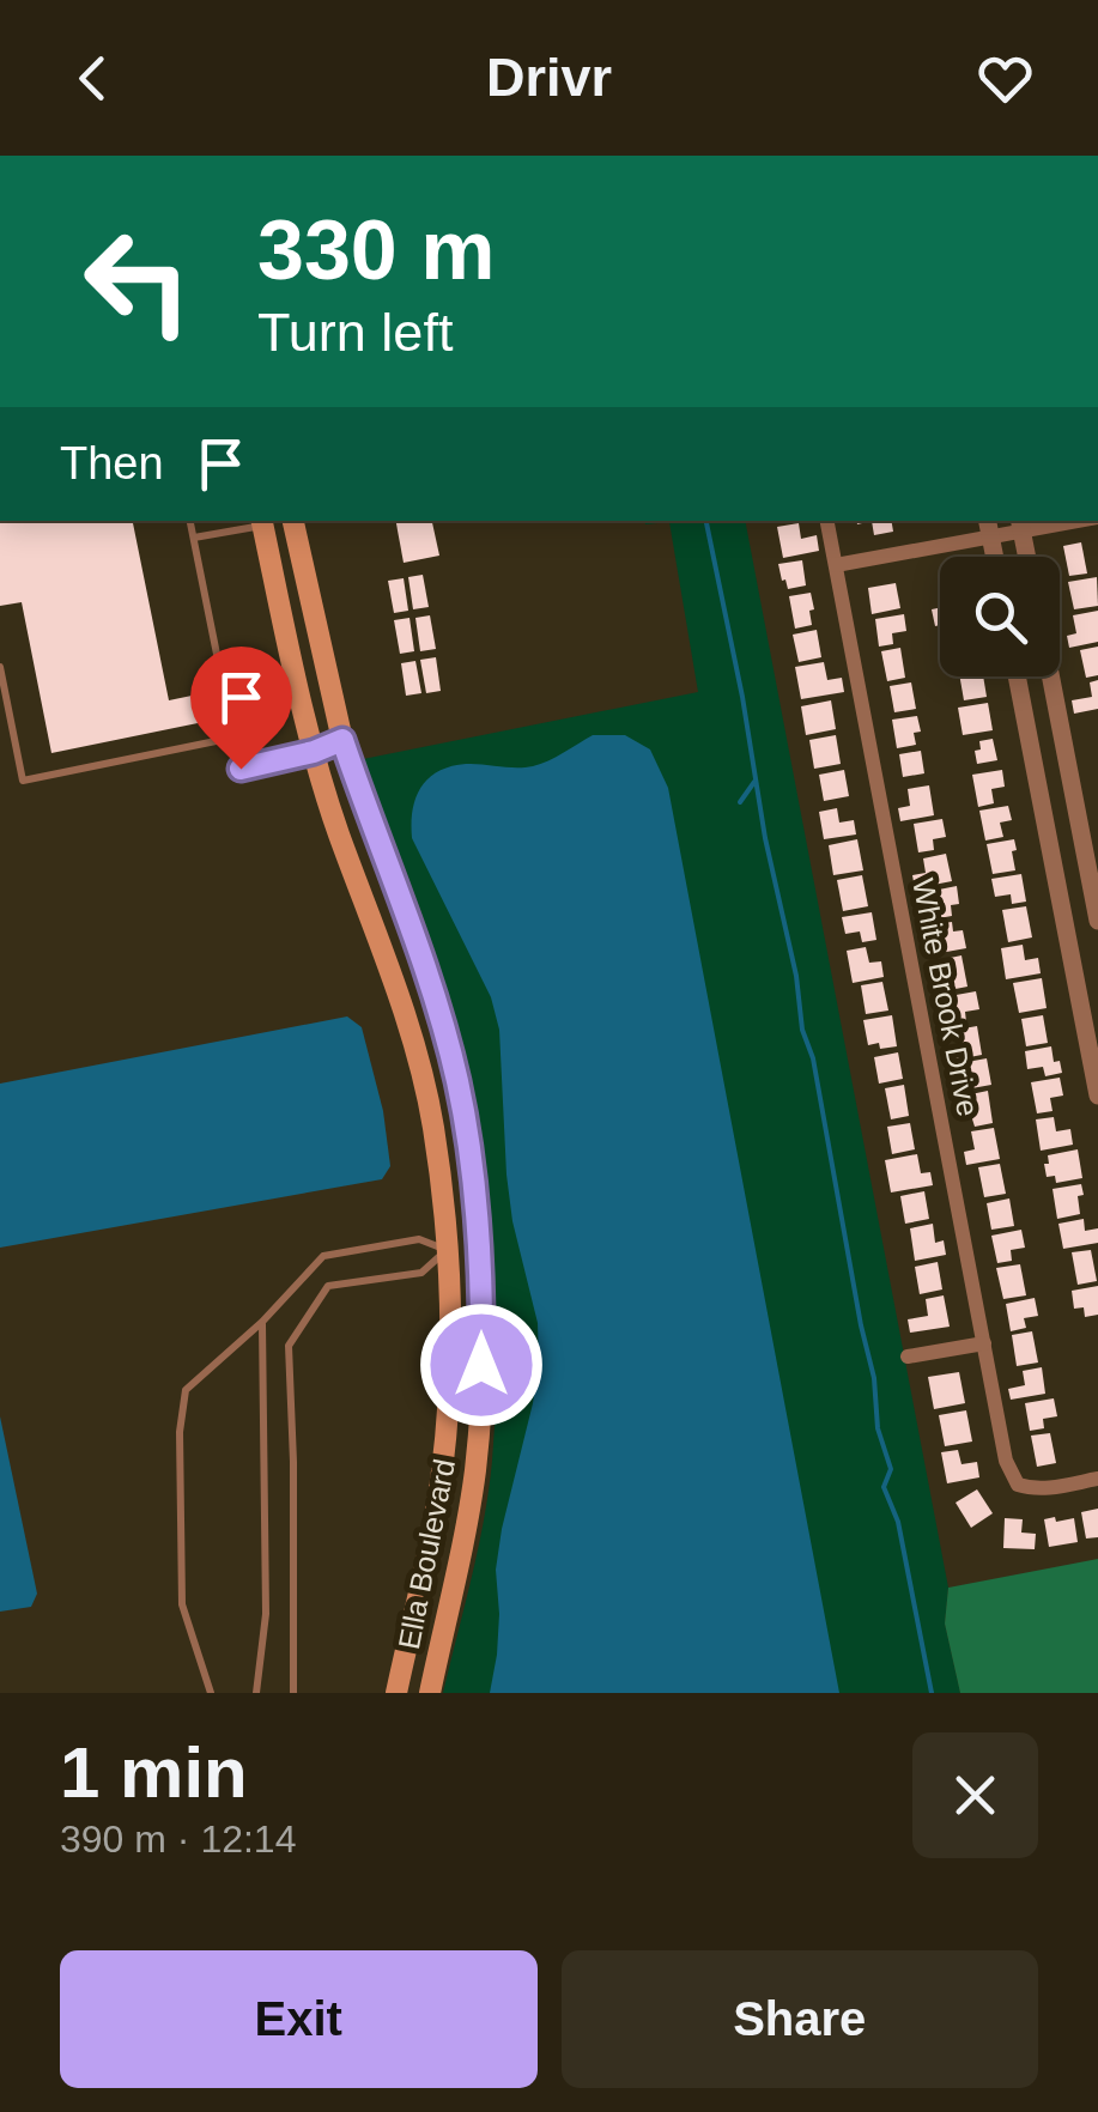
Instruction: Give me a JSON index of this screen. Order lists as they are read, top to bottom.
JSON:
{
  "streets": {
    "main road": ["Ella Boulevard"],
    "street": ["White Brook Drive"]
  },
  "page": {
    "header": "Drivr",
    "turn": ["330 m", "Turn left"],
    "then": "Then",
    "heading": ["1 min", "390 m · 12:14"],
    "buttons": ["Exit", "Share"]
  }
}
